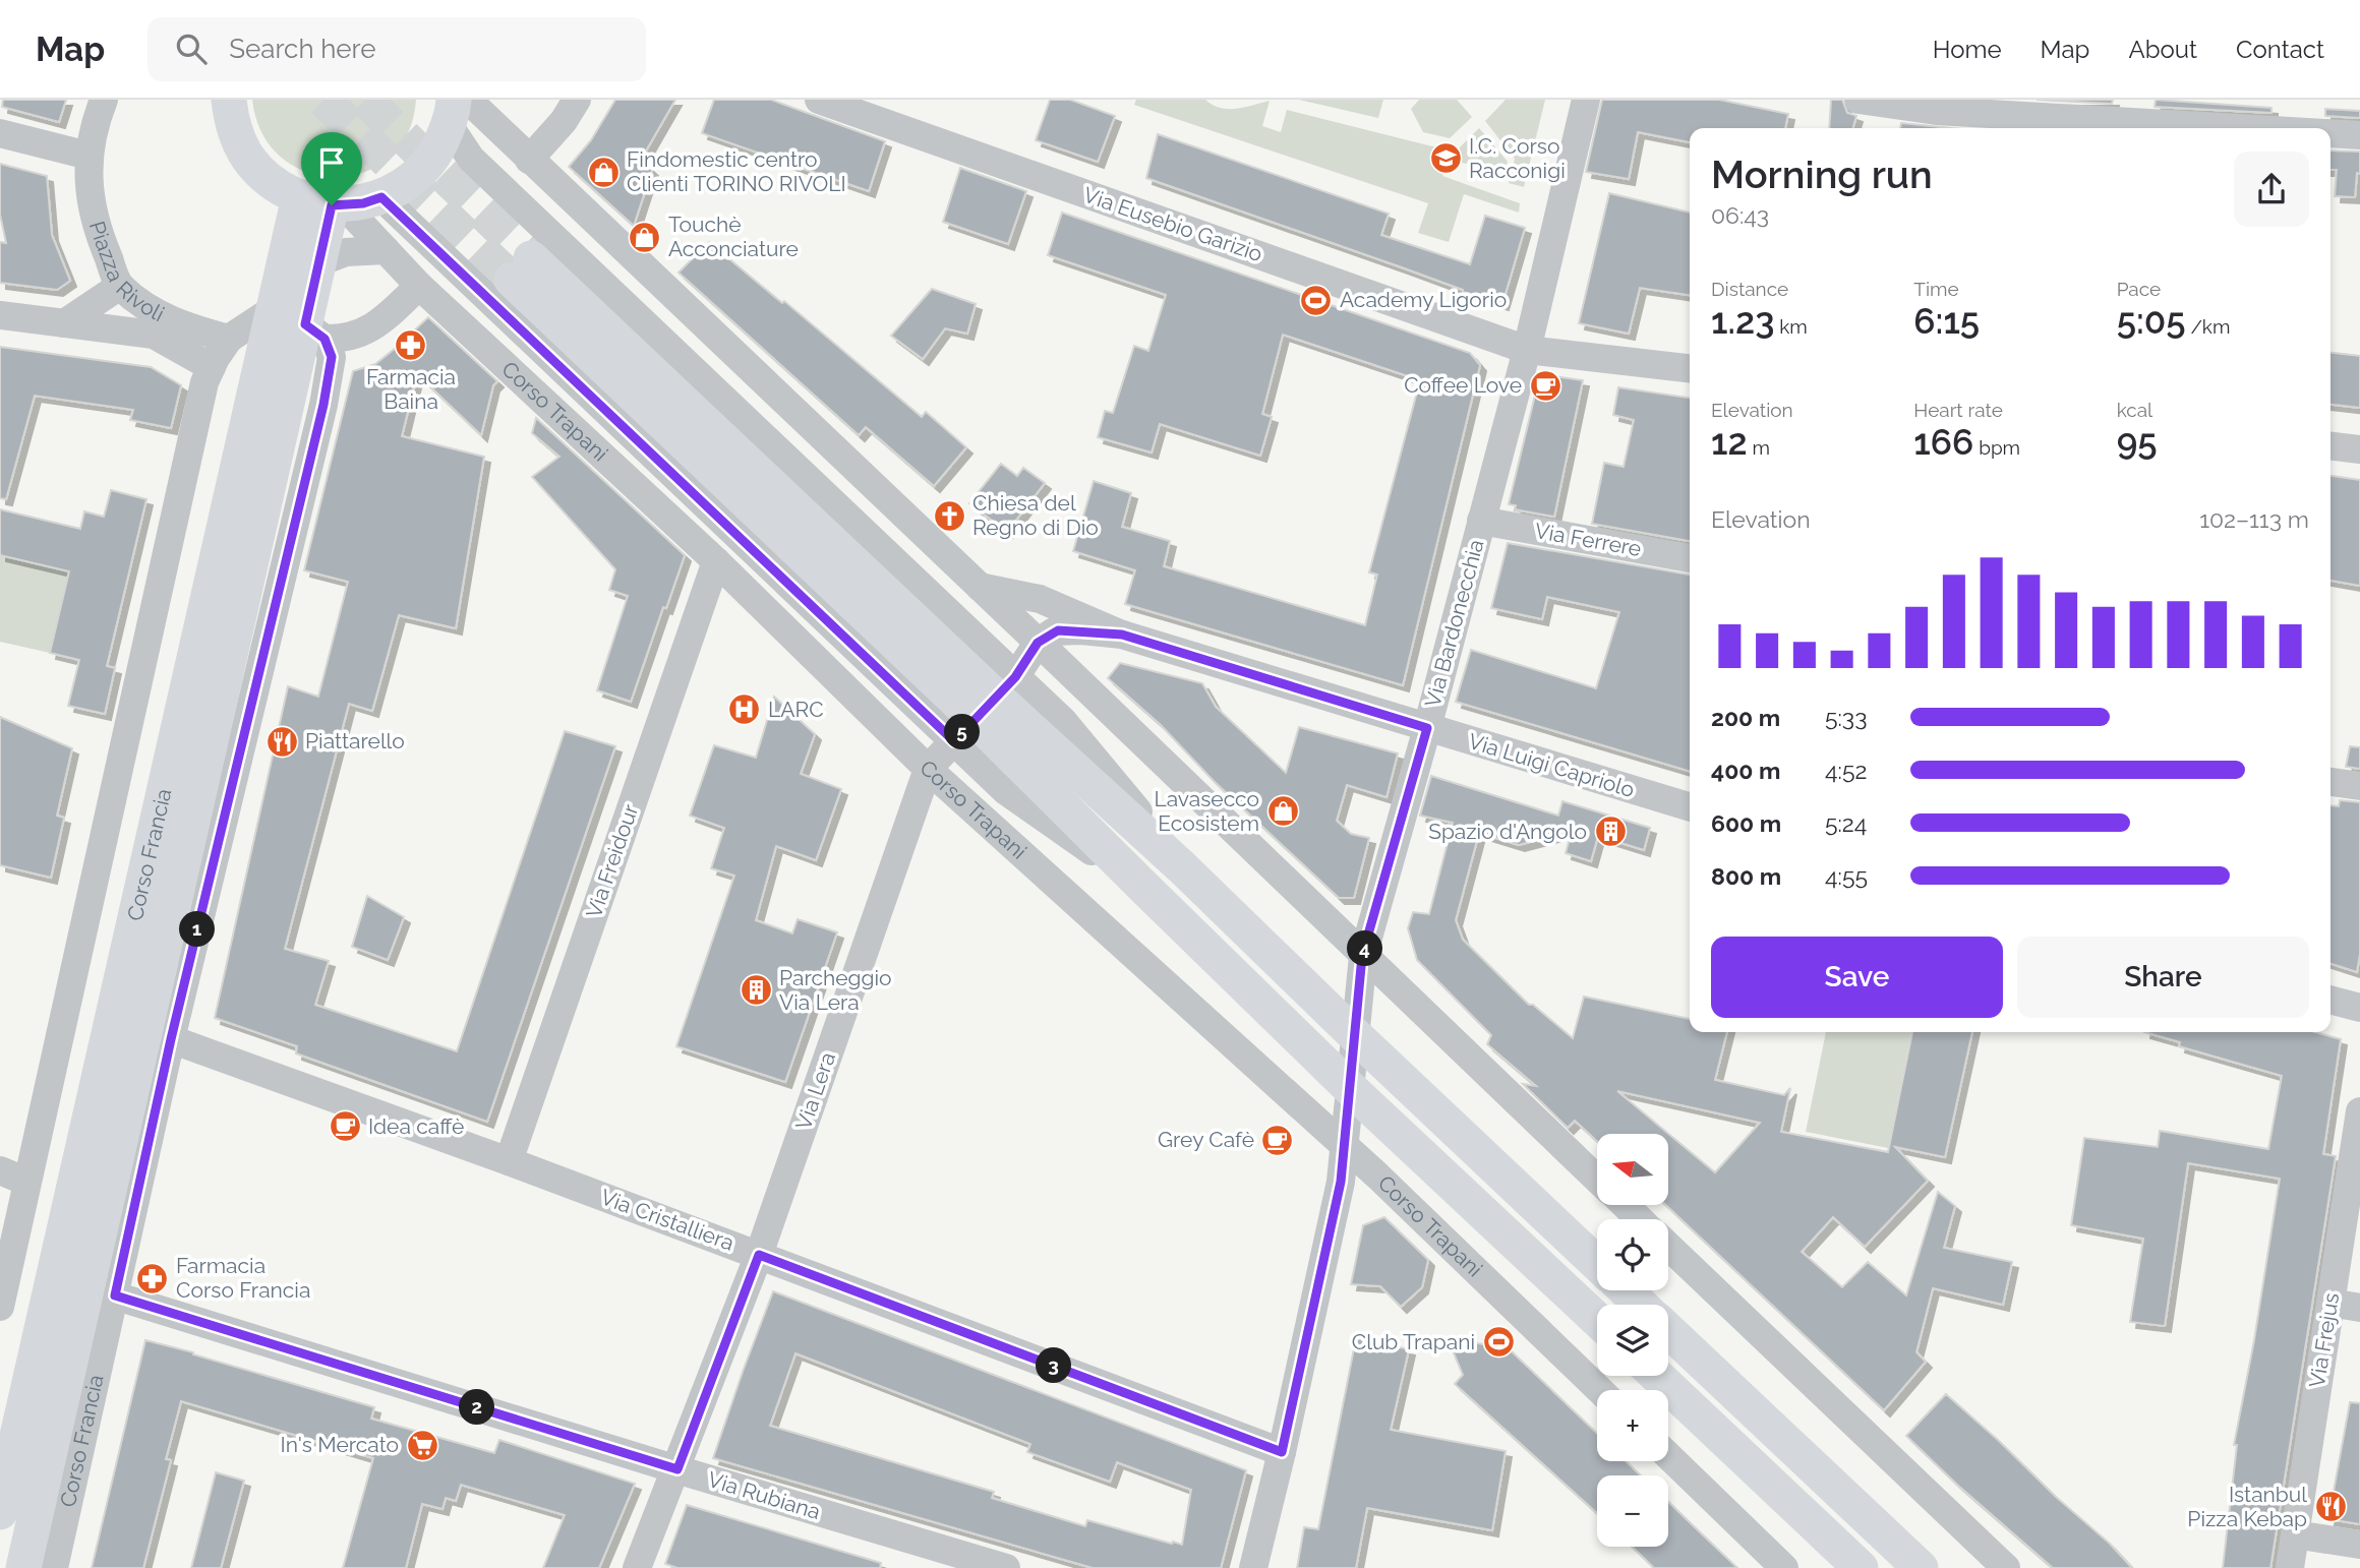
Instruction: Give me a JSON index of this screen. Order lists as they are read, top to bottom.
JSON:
{
  "streets": {
    "main road": ["Corso Trapani", "Corso Francia"],
    "street": [
      "Via Eusebio Garizio",
      "Piazza Rivoli",
      "Via Ferrere",
      "Via Bardonecchia",
      "Via Luigi Capriolo",
      "Via Freidour",
      "Via Lera",
      "Via Cristalliera",
      "Via Frejus",
      "Via Rubiana"
    ]
  },
  "crossings": [
    ["Via Eusebio Garizio", "Via Bardonecchia"],
    ["Corso Trapani", "Via Bardonecchia"],
    ["Corso Trapani", "Corso Francia"],
    ["Corso Trapani", "Via Freidour"],
    ["Corso Trapani", "Via Lera"],
    ["Via Ferrere", "Via Bardonecchia"],
    ["Via Bardonecchia", "Via Luigi Capriolo"],
    ["Via Bardonecchia", "Via Cristalliera"],
    ["Via Luigi Capriolo", "Via Lera"],
    ["Corso Francia", "Via Cristalliera"],
    ["Corso Francia", "Via Rubiana"],
    ["Via Freidour", "Via Cristalliera"],
    ["Via Lera", "Via Cristalliera"],
    ["Via Lera", "Via Rubiana"]
  ],
  "places": {
    "school or university": ["I.C. Corso Racconigi"],
    "shop": ["Findomestic centro Clienti TORINO RIVOLI", "Touchè Acconciature", "Lavasecco Ecosistem"],
    "sports": ["Academy Ligorio", "Club Trapani"],
    "pharmacy": ["Farmacia Baina", "Farmacia Corso Francia"],
    "cafe": ["Coffee Love", "Idea caffè", "Grey Cafè"],
    "church": ["Chiesa del Regno di Dio"],
    "hospital": ["LARC"],
    "restaurant": ["Piattarello", "Istanbul Pizza Kebap"],
    "building": ["Spazio d'Angolo", "Parcheggio Via Lera"],
    "supermarket": ["In's Mercato"]
  },
  "north": "left",
  "page": {
    "header": "Map",
    "search": "Search here",
    "nav": [
      "Home",
      "Map",
      "About",
      "Contact"
    ],
    "heading": ["Morning run", "06:43"],
    "stats": [
      ["Distance", "1.23 km"],
      ["Time", "6:15"],
      ["Pace", "5:05 /km"],
      ["Elevation", "12 m"],
      ["Heart rate", "166 bpm"],
      ["kcal", "95"]
    ],
    "chart": ["Elevation", "102–113 m"],
    "list": [
      {
        "name": "200 m",
        "note": "5:33"
      },
      {
        "name": "400 m",
        "note": "4:52"
      },
      {
        "name": "600 m",
        "note": "5:24"
      },
      {
        "name": "800 m",
        "note": "4:55"
      }
    ],
    "pins": [
      "5",
      "1",
      "4",
      "3",
      "2"
    ],
    "buttons": ["Save", "Share"],
    "map_buttons": ["+", "−"]
  }
}
